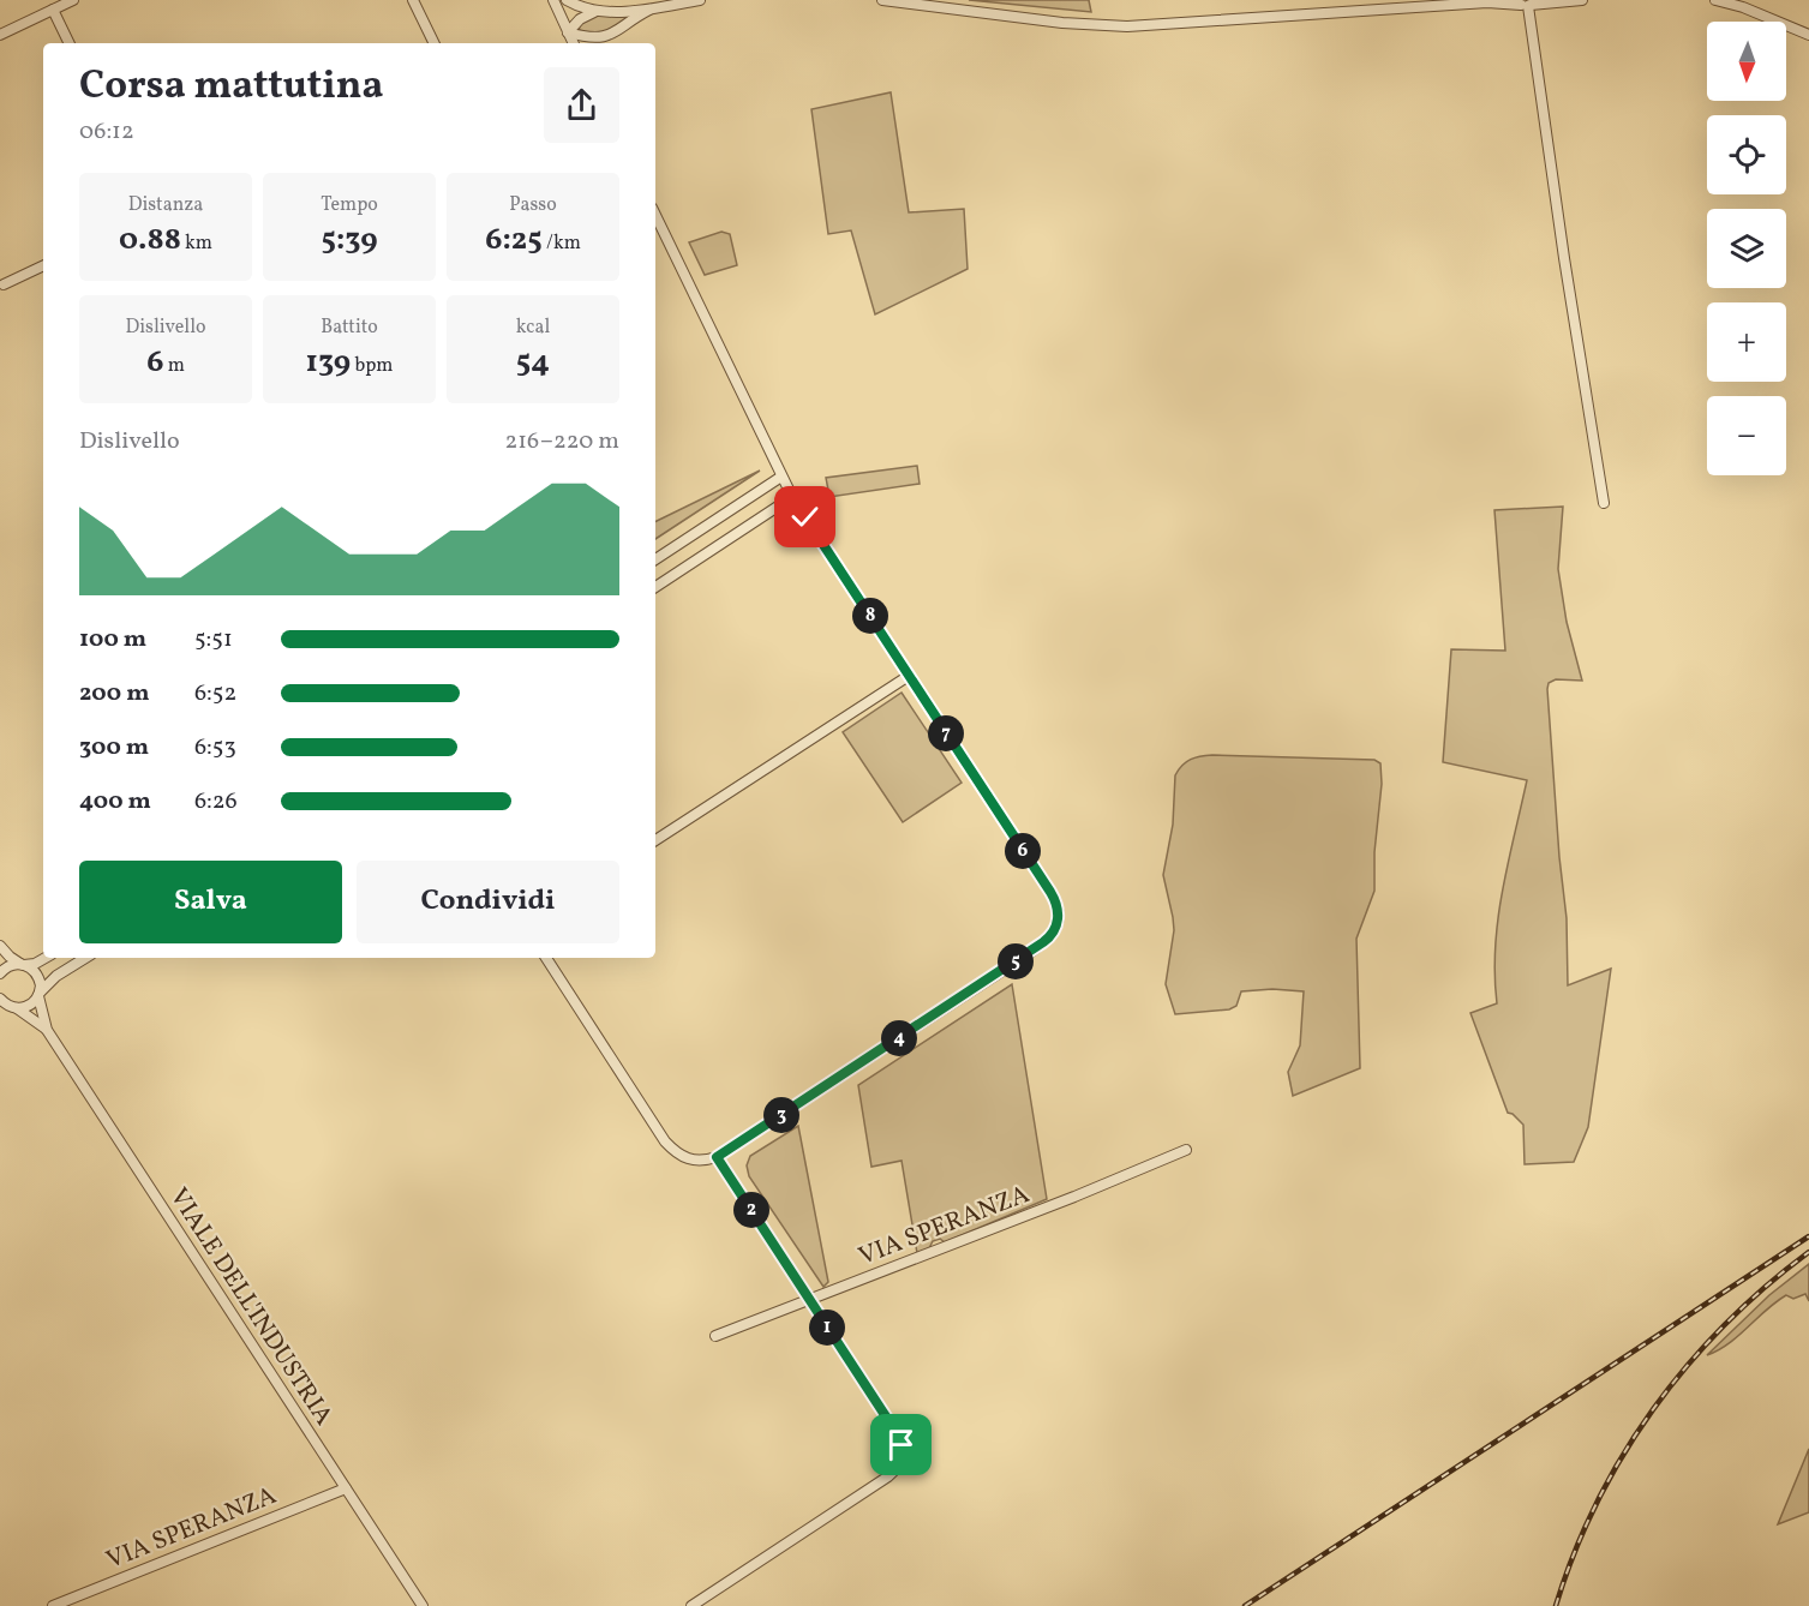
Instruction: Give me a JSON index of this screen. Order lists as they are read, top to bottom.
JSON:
{
  "streets": {
    "street": ["VIA SPERANZA", "VIALE DELL'INDUSTRIA"]
  },
  "crossings": [
    ["VIA SPERANZA", "VIALE DELL'INDUSTRIA"]
  ],
  "north": "bottom",
  "page": {
    "map_buttons": ["+", "−"],
    "heading": ["Corsa mattutina", "06:12"],
    "stats": [
      ["Distanza", "0.88 km"],
      ["Tempo", "5:39"],
      ["Passo", "6:25 /km"],
      ["Dislivello", "6 m"],
      ["Battito", "139 bpm"],
      ["kcal", "54"]
    ],
    "chart": ["Dislivello", "216–220 m"],
    "pins": [
      "8",
      "7",
      "6",
      "5",
      "4",
      "3",
      "2",
      "1"
    ],
    "list": [
      {
        "name": "100 m",
        "note": "5:51"
      },
      {
        "name": "200 m",
        "note": "6:52"
      },
      {
        "name": "300 m",
        "note": "6:53"
      },
      {
        "name": "400 m",
        "note": "6:26"
      }
    ],
    "buttons": ["Salva", "Condividi"]
  }
}
